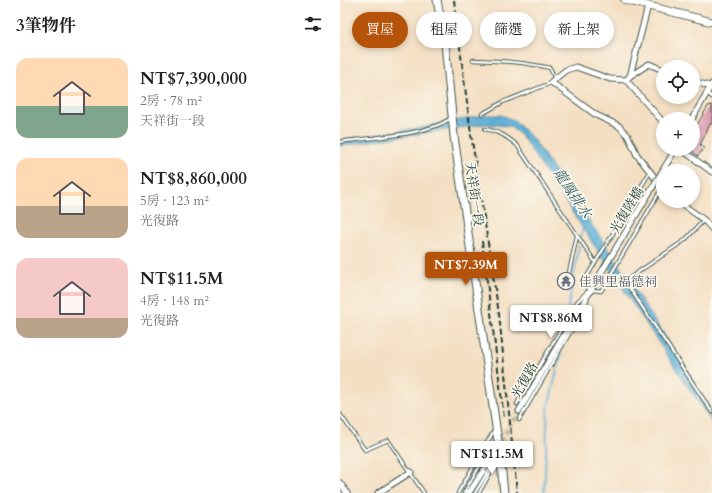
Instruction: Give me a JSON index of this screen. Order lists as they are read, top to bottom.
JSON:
{
  "streets": {
    "street": ["天祥街一段", "光復陸橋", "光復路"]
  },
  "crossings": [
    ["光復陸橋", "光復路"]
  ],
  "water": ["龍鳳排水"],
  "places": {
    "temple": ["佳興里福德祠"]
  },
  "page": {
    "heading": "3筆物件",
    "chip": [
      "買屋",
      "租屋",
      "篩選",
      "新上架"
    ],
    "list": [
      {
        "name": "NT$7,390,000",
        "note": "2房 · 78 m² · 天祥街一段"
      },
      {
        "name": "NT$8,860,000",
        "note": "5房 · 123 m² · 光復路"
      },
      {
        "name": "NT$11.5M",
        "note": "4房 · 148 m² · 光復路"
      }
    ],
    "map_buttons": ["+", "−"],
    "price": ["NT$7.39M", "NT$8.86M", "NT$11.5M"]
  }
}
